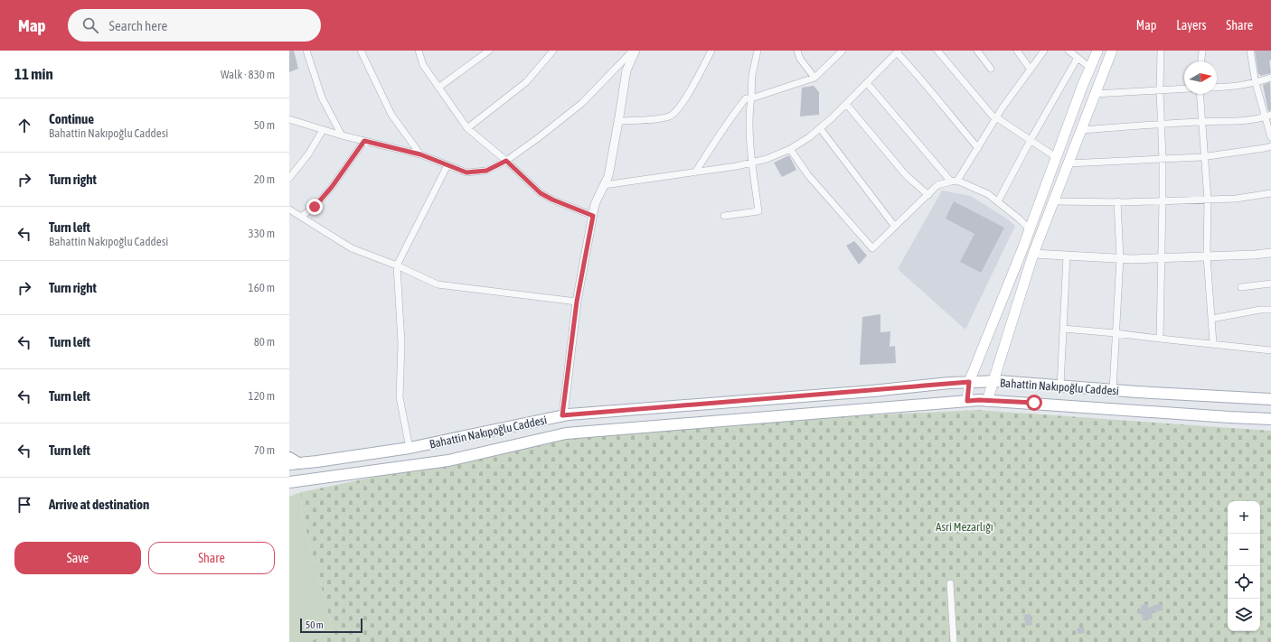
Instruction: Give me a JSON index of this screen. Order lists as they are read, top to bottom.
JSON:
{
  "streets": {
    "main road": ["Bahattin Nakıpoğlu Caddesi"]
  },
  "parks": ["Asri Mezarlığı"],
  "scale_bar": "50 m",
  "north": "right",
  "page": {
    "header": "Map",
    "search": "Search here",
    "nav": ["Map", "Layers", "Share"],
    "heading": ["11 min", "Walk · 830 m"],
    "list": [
      ["Continue", "Bahattin Nakıpoğlu Caddesi", "50 m"],
      ["Turn right", "20 m"],
      ["Turn left", "Bahattin Nakıpoğlu Caddesi", "330 m"],
      ["Turn right", "160 m"],
      ["Turn left", "80 m"],
      ["Turn left", "120 m"],
      ["Turn left", "70 m"],
      "Arrive at destination"
    ],
    "map_buttons": ["+", "−"],
    "buttons": ["Save", "Share"],
    "scale": "50 m"
  }
}
